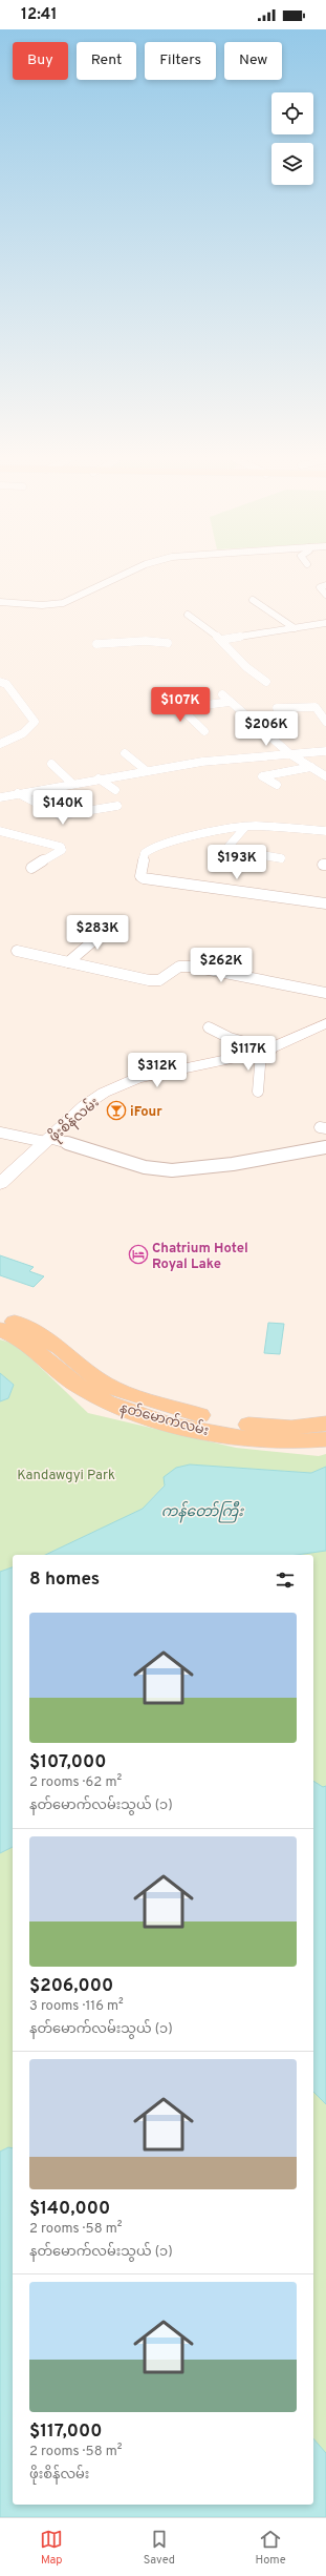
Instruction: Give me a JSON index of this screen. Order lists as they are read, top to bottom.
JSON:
{
  "streets": {
    "main road": ["ဖိုးစိန်လမ်း", "နတ်မောက်လမ်း"]
  },
  "water": ["ကန်တော်ကြီး"],
  "parks": ["Kandawgyi Park"],
  "places": {
    "bar": ["iFour"],
    "hotel": ["Chatrium Hotel Royal Lake"]
  },
  "page": {
    "status": "12:41",
    "chip": [
      "Buy",
      "Rent",
      "Filters",
      "New"
    ],
    "price": [
      "$107K",
      "$206K",
      "$140K",
      "$193K",
      "$283K",
      "$262K",
      "$117K",
      "$312K"
    ],
    "heading": "8 homes",
    "list": [
      {
        "name": "$107,000",
        "note": "2 rooms · 62 m² · နတ်မောက်လမ်းသွယ် (၁)"
      },
      {
        "name": "$206,000",
        "note": "3 rooms · 116 m² · နတ်မောက်လမ်းသွယ် (၁)"
      },
      {
        "name": "$140,000",
        "note": "2 rooms · 58 m² · နတ်မောက်လမ်းသွယ် (၁)"
      },
      {
        "name": "$117,000",
        "note": "2 rooms · 58 m² · ဖိုးစိန်လမ်း"
      }
    ],
    "tabs": ["Map", "Saved", "Home"]
  }
}
